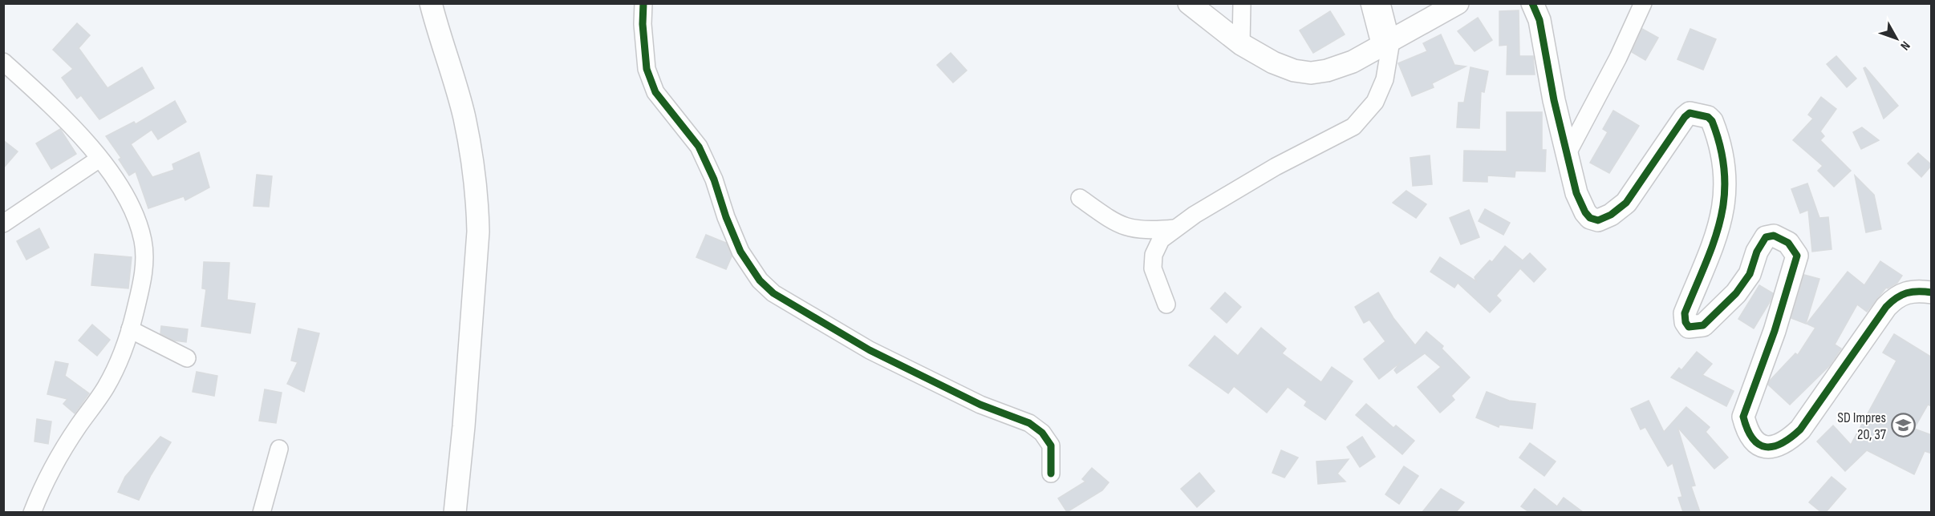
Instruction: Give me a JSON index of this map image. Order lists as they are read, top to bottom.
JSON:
{
  "places": {
    "school or university": ["SD Impres 20, 37"]
  },
  "north": "bottom right"
}
